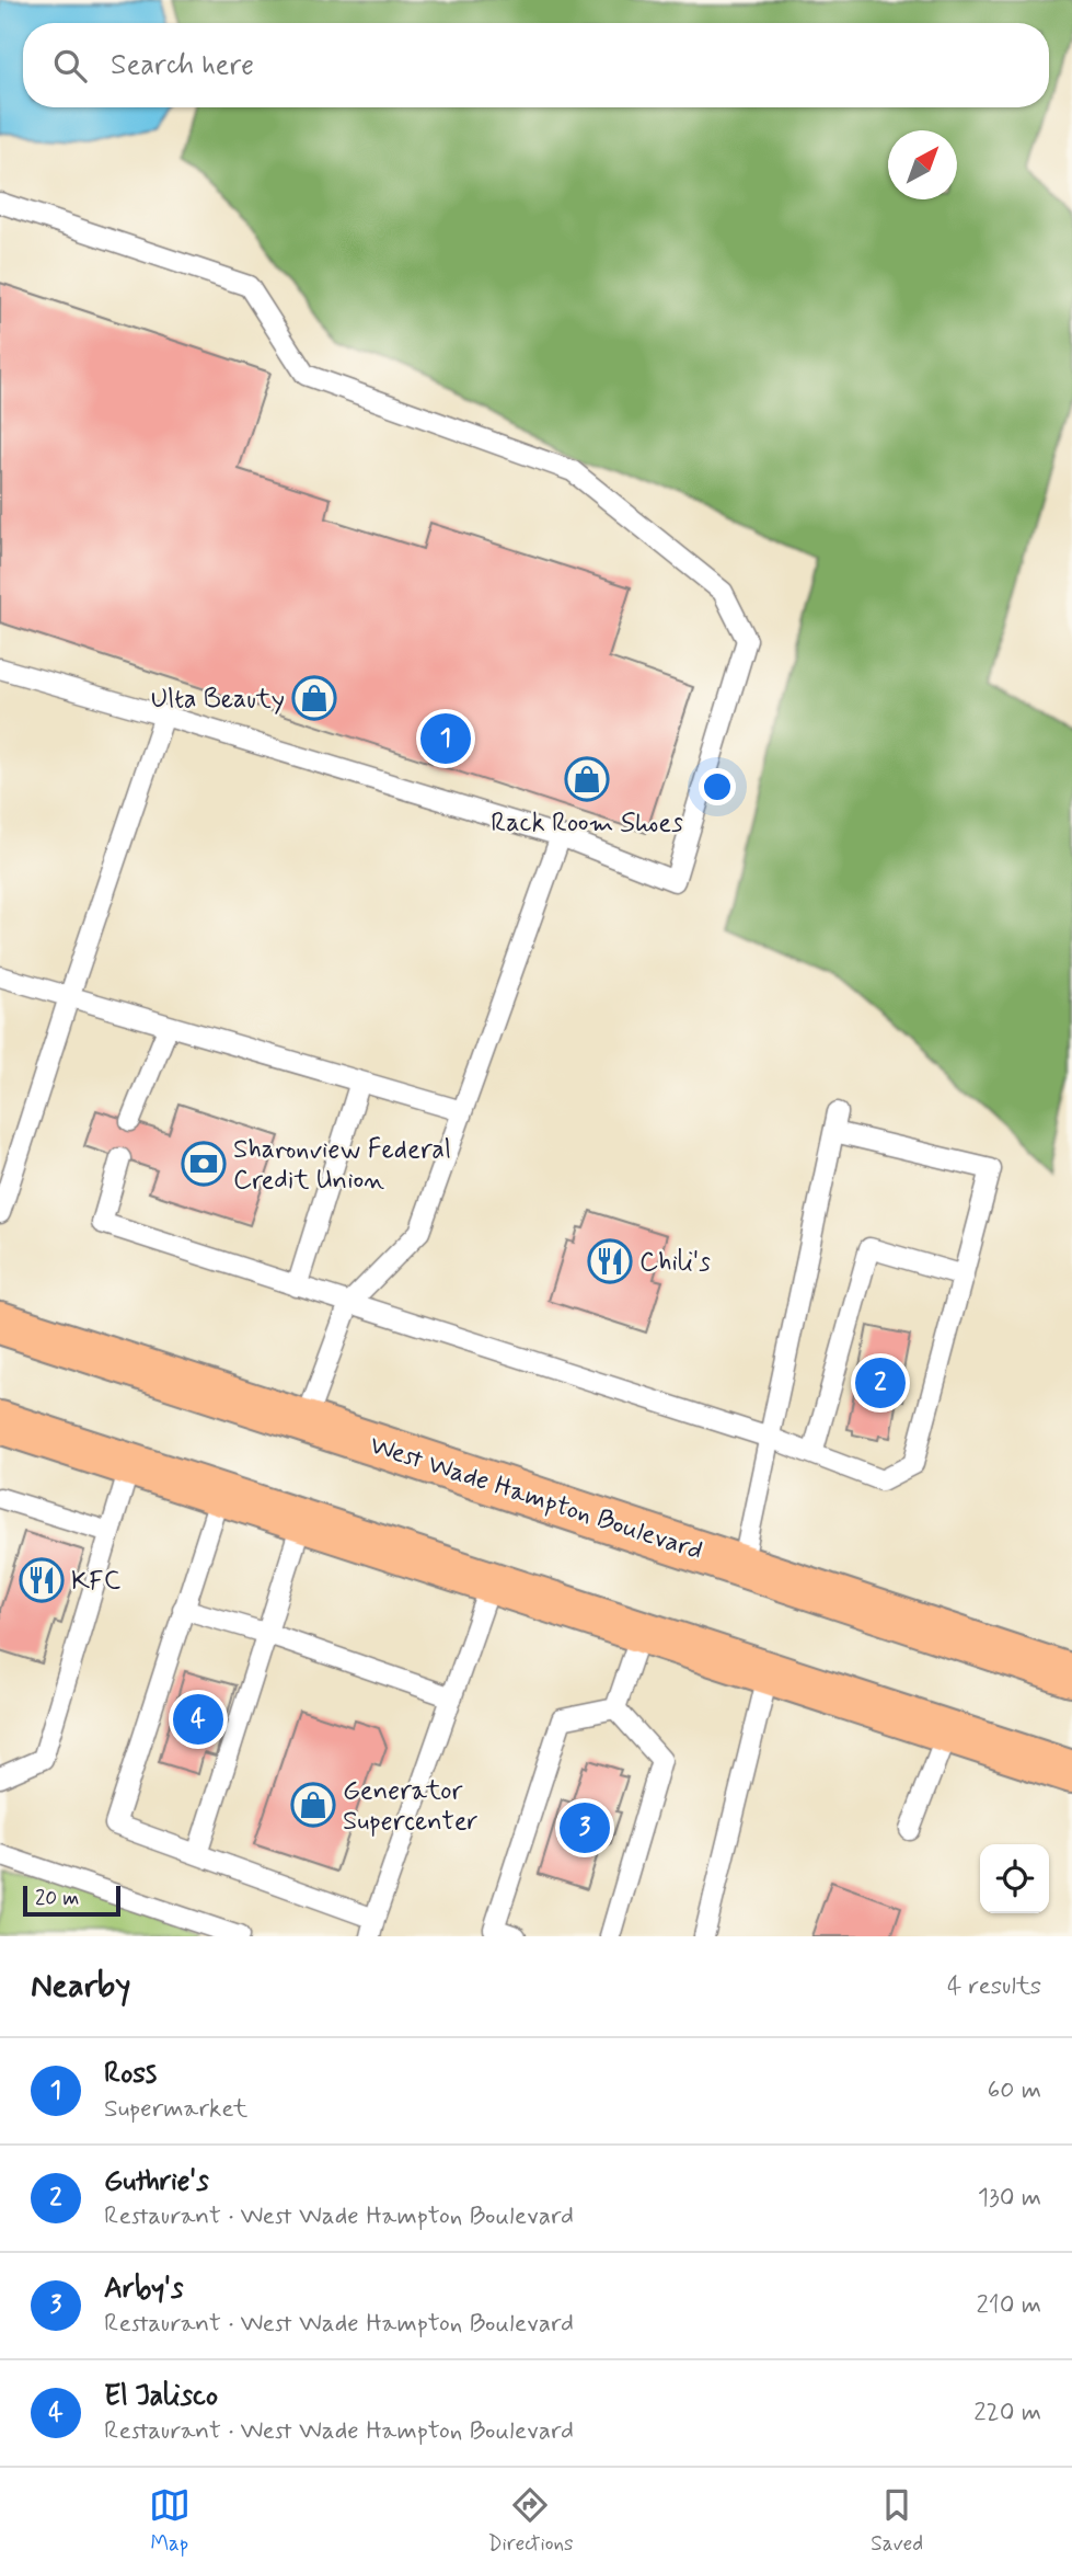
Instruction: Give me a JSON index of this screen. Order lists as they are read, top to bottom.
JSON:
{
  "streets": {
    "main road": ["West Wade Hampton Boulevard"]
  },
  "places": {
    "shop": ["Ulta Beauty", "Rack Room Shoes", "Generator Supercenter"],
    "bank": ["Sharonview Federal Credit Union"],
    "restaurant": ["Chili's", "KFC"]
  },
  "scale_bar": "20 m",
  "north": "top right",
  "page": {
    "search": "Search here",
    "pins": [
      "1",
      "2",
      "4",
      "3"
    ],
    "scale": "20 m",
    "heading": ["Nearby", "4 results"],
    "list": [
      {
        "mark": "1",
        "name": "Ross",
        "note": "Supermarket",
        "value": "60 m"
      },
      {
        "mark": "2",
        "name": "Guthrie's",
        "note": "Restaurant · West Wade Hampton Boulevard",
        "value": "130 m"
      },
      {
        "mark": "3",
        "name": "Arby's",
        "note": "Restaurant · West Wade Hampton Boulevard",
        "value": "210 m"
      },
      {
        "mark": "4",
        "name": "El Jalisco",
        "note": "Restaurant · West Wade Hampton Boulevard",
        "value": "220 m"
      }
    ],
    "nav": ["Map", "Directions", "Saved"]
  }
}
